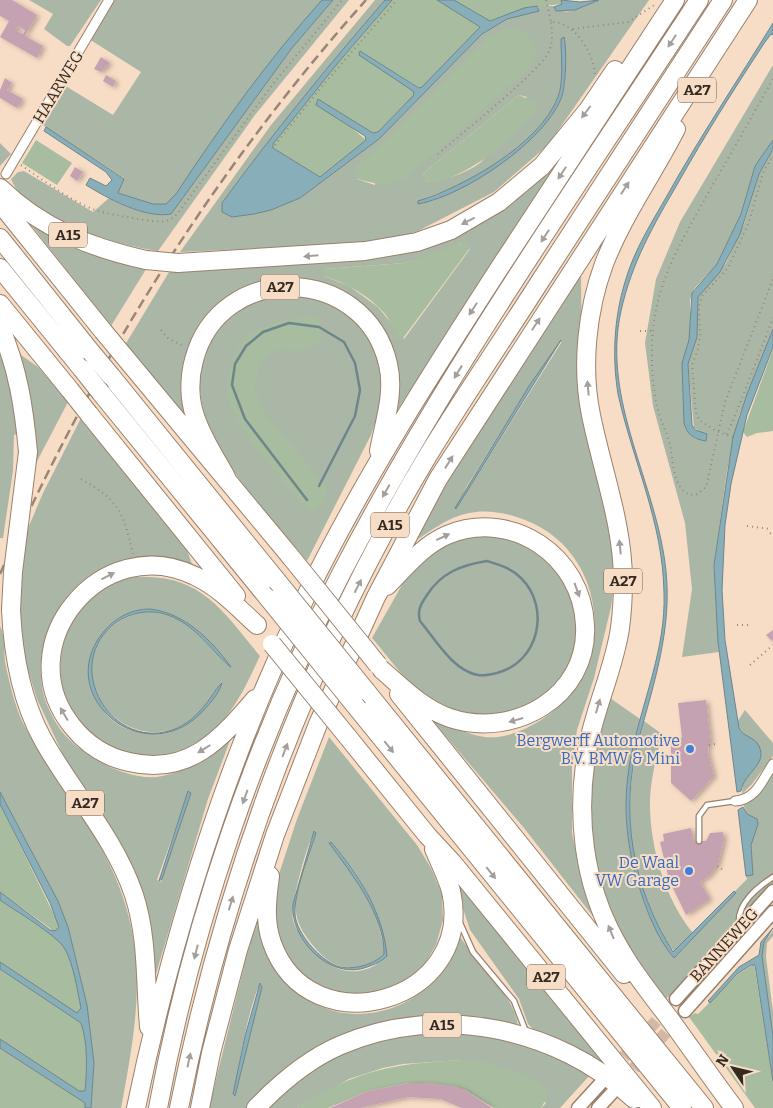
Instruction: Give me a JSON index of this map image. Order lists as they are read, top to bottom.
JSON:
{
  "streets": {
    "highway": ["A27", "A15"],
    "main road": ["BANNEWEG"],
    "street": ["HAARWEG"]
  },
  "crossings": [
    ["HAARWEG", "A15"],
    ["A27", "A15"]
  ],
  "places": ["Bergwerff Automotive B.V. BMW & Mini", "De Waal VW Garage"],
  "north": "top left"
}
